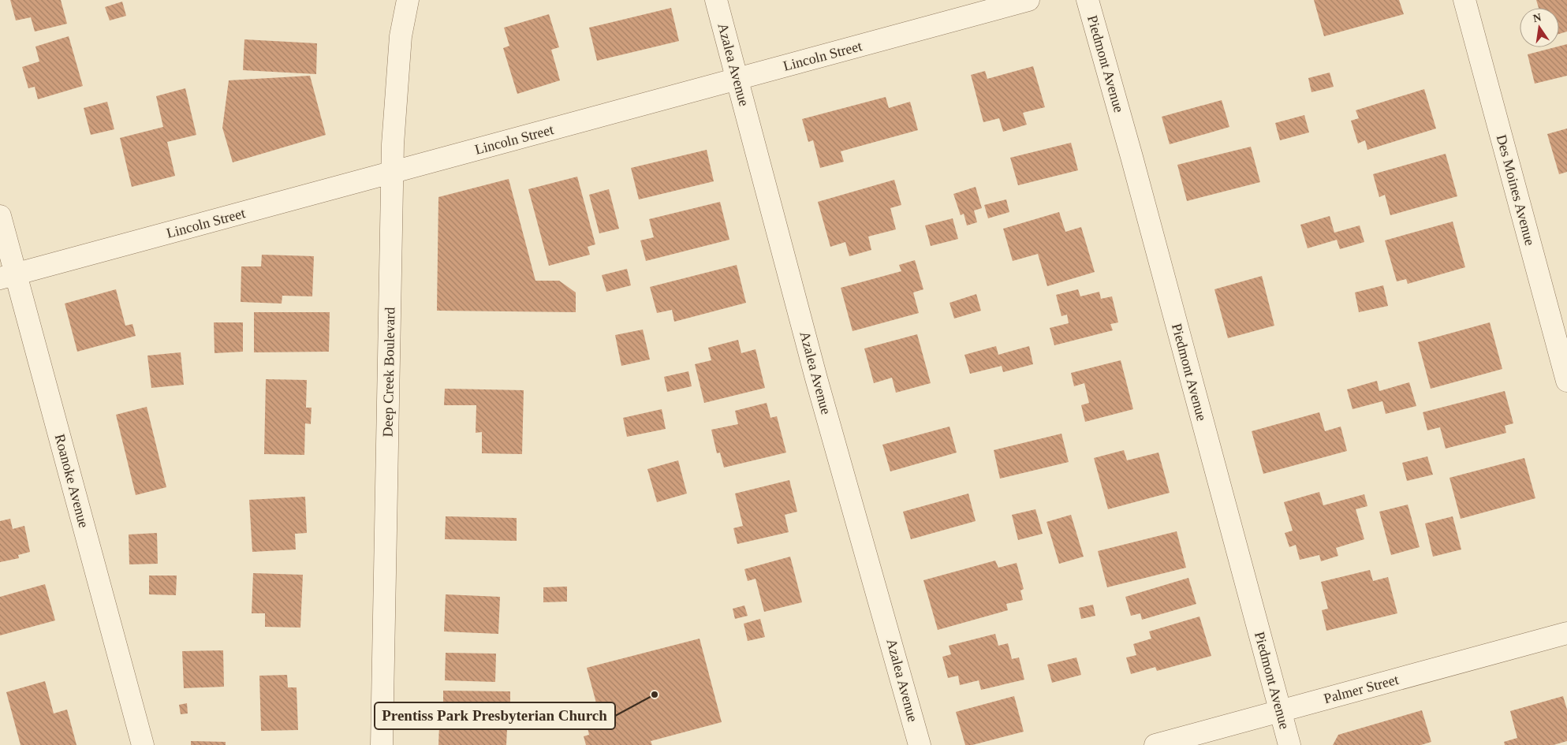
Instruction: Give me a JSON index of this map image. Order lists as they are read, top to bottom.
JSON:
{
  "streets": {
    "street": [
      "Lincoln Street",
      "Piedmont Avenue",
      "Azalea Avenue",
      "Des Moines Avenue",
      "Deep Creek Boulevard",
      "Roanoke Avenue",
      "Palmer Street"
    ]
  },
  "crossings": [
    ["Lincoln Street", "Azalea Avenue"],
    ["Lincoln Street", "Deep Creek Boulevard"],
    ["Lincoln Street", "Roanoke Avenue"],
    ["Piedmont Avenue", "Palmer Street"]
  ],
  "places": ["Prentiss Park Presbyterian Church"],
  "north": "top"
}
